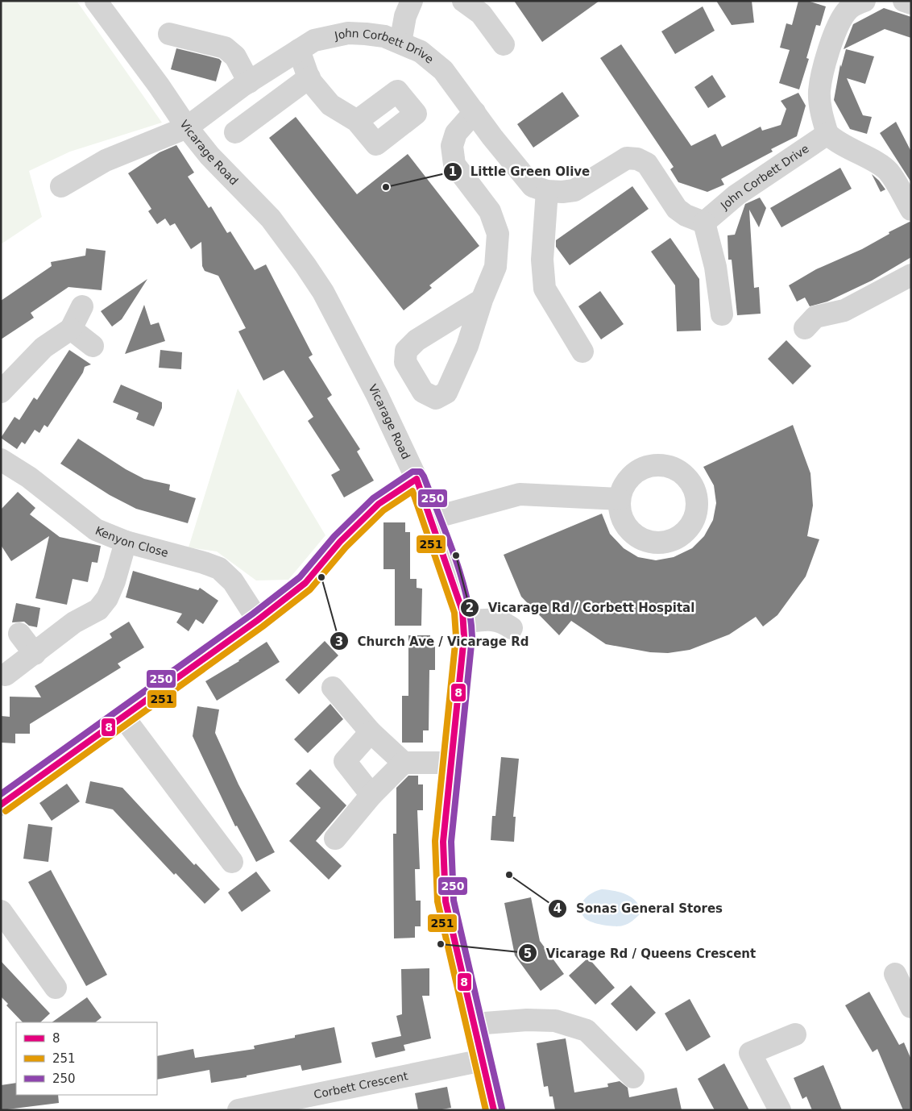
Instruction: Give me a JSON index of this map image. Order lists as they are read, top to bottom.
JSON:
{
  "streets": {
    "street": [
      "John Corbett Drive",
      "Vicarage Road",
      "Kenyon Close",
      "Corbett Crescent"
    ]
  },
  "crossings": [
    ["John Corbett Drive", "Vicarage Road"],
    ["Vicarage Road", "Corbett Crescent"]
  ],
  "places": [
    "Little Green Olive",
    "Vicarage Rd / Corbett Hospital",
    "Church Ave / Vicarage Rd",
    "Sonas General Stores",
    "Vicarage Rd / Queens Crescent"
  ],
  "lines": ["transit line 250", "transit line 8", "transit line 251"],
  "legend": ["8", "251", "250"]
}
